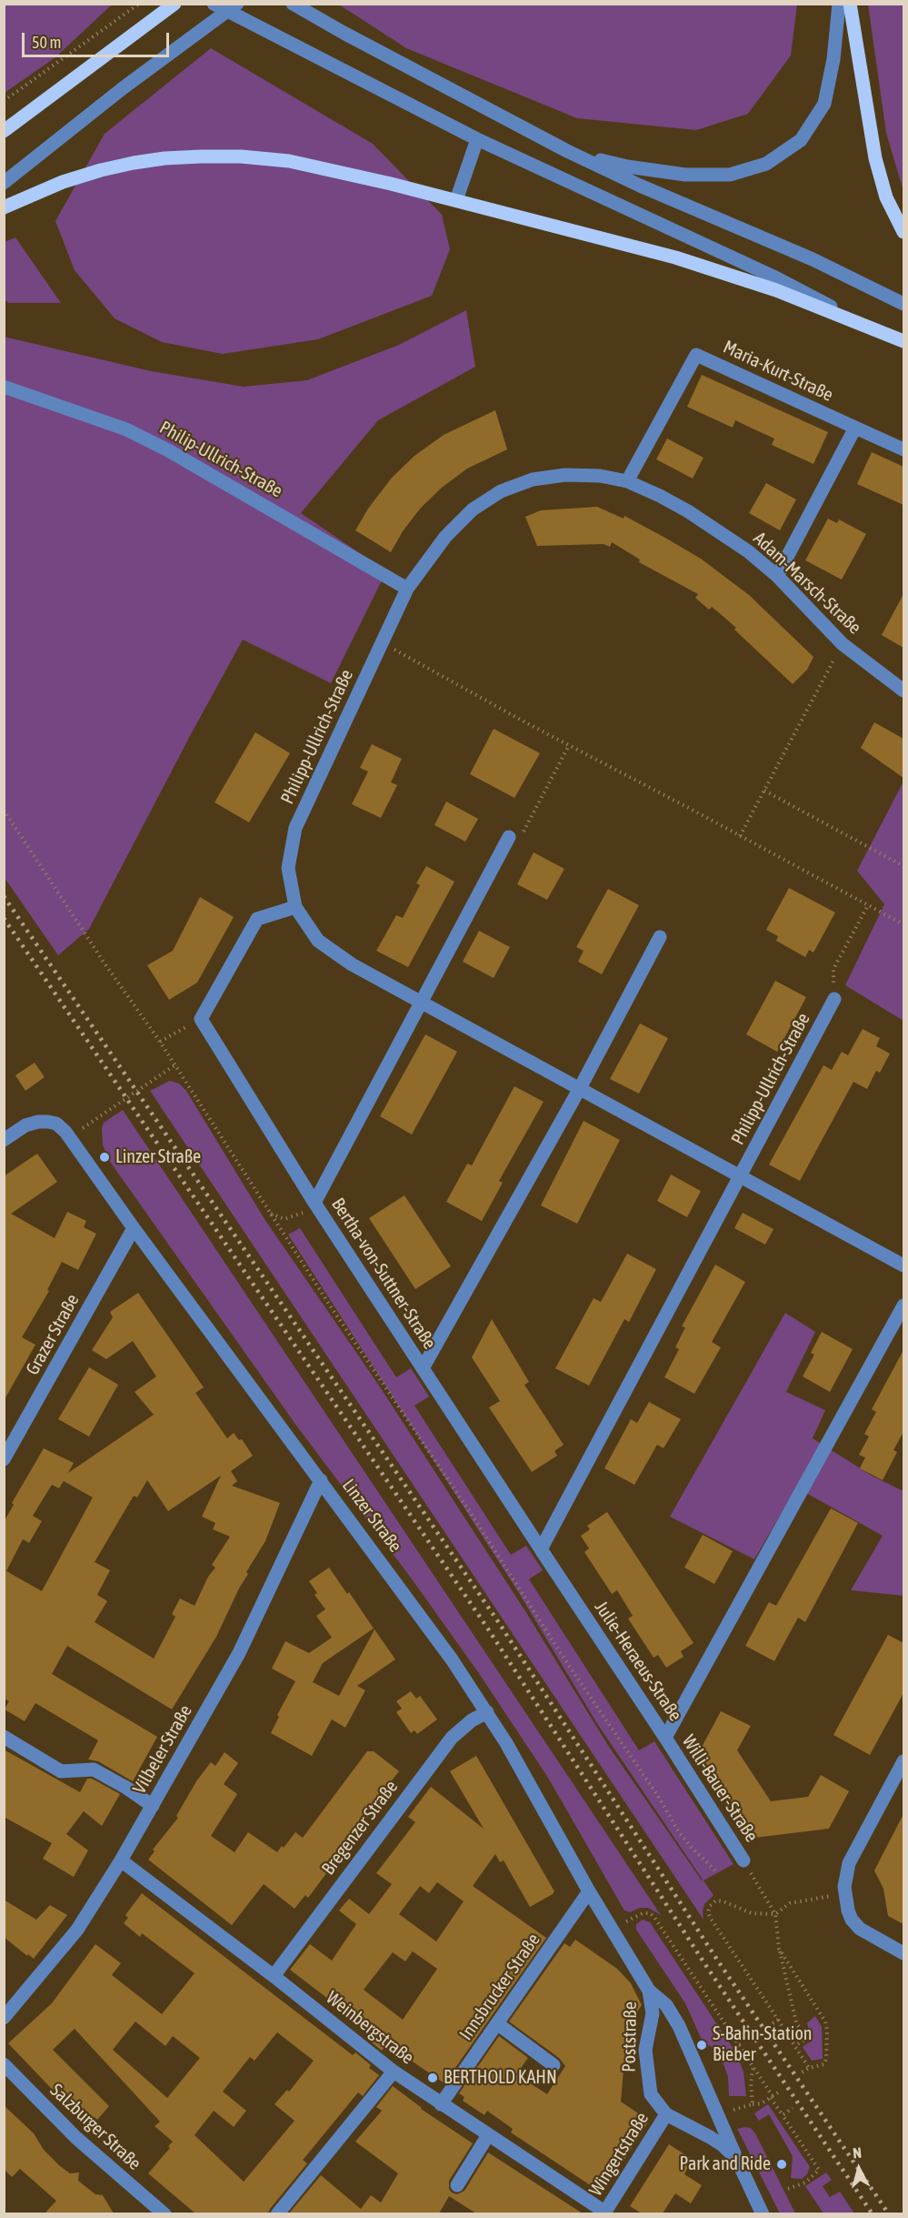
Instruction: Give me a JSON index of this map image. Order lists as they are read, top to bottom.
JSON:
{
  "streets": {
    "street": [
      "Maria-Kurt-Straße",
      "Philip-Ullrich-Straße",
      "Adam-Marsch-Straße",
      "Philipp-Ullrich-Straße",
      "Bertha-von-Suttner-Straße",
      "Grazer Straße",
      "Linzer Straße",
      "Julie-Heraeus-Straße",
      "Vilbeler Straße",
      "Willi-Bauer-Straße",
      "Bregenzer Straße",
      "Innsbrucker Straße",
      "Weinbergstraße",
      "Poststraße",
      "Salzburger Straße",
      "Wingertstraße"
    ]
  },
  "crossings": [
    ["Maria-Kurt-Straße", "Adam-Marsch-Straße"],
    ["Philip-Ullrich-Straße", "Adam-Marsch-Straße"],
    ["Philip-Ullrich-Straße", "Philipp-Ullrich-Straße"],
    ["Adam-Marsch-Straße", "Philipp-Ullrich-Straße"],
    ["Philipp-Ullrich-Straße", "Bertha-von-Suttner-Straße"],
    ["Bertha-von-Suttner-Straße", "Julie-Heraeus-Straße"],
    ["Grazer Straße", "Linzer Straße"],
    ["Linzer Straße", "Vilbeler Straße"],
    ["Linzer Straße", "Bregenzer Straße"],
    ["Linzer Straße", "Innsbrucker Straße"],
    ["Linzer Straße", "Poststraße"],
    ["Julie-Heraeus-Straße", "Willi-Bauer-Straße"],
    ["Vilbeler Straße", "Weinbergstraße"],
    ["Bregenzer Straße", "Weinbergstraße"],
    ["Innsbrucker Straße", "Weinbergstraße"],
    ["Innsbrucker Straße", "Poststraße"],
    ["Weinbergstraße", "Wingertstraße"],
    ["Poststraße", "Wingertstraße"]
  ],
  "places": [
    "Linzer Straße",
    "S-Bahn-Station Bieber",
    "BERTHOLD KAHN",
    "Park and Ride"
  ],
  "scale_bar": "50 m",
  "north": "top"
}
